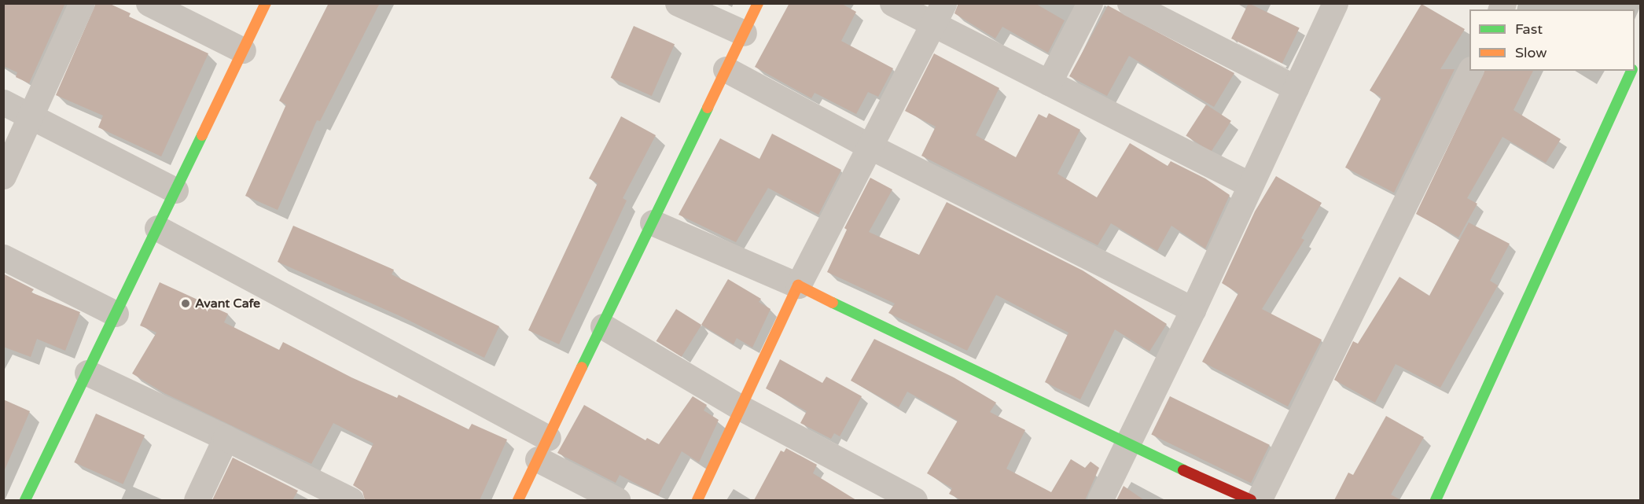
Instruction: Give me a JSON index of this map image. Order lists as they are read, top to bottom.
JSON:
{
  "places": ["Avant Cafe"],
  "legend": ["Fast", "Slow"]
}
